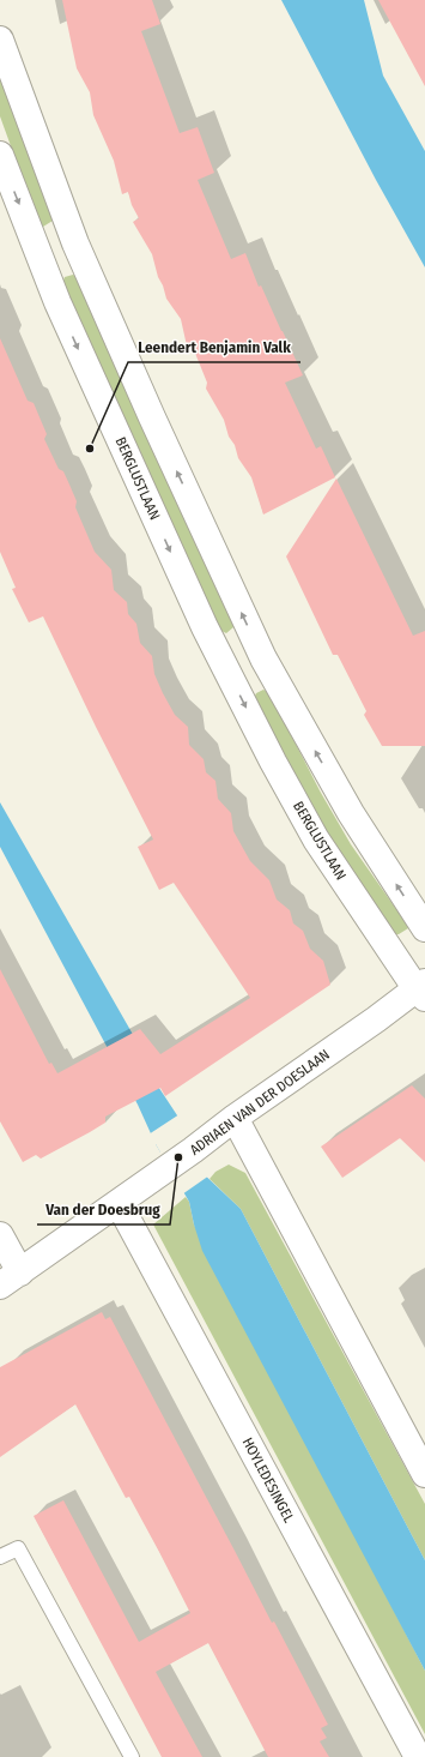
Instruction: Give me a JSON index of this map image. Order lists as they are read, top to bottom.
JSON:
{
  "streets": {
    "street": ["BERGLUSTLAAN", "ADRIAEN VAN DER DOESLAAN", "HOYLEDESINGEL"]
  },
  "crossings": [
    ["BERGLUSTLAAN", "ADRIAEN VAN DER DOESLAAN"],
    ["ADRIAEN VAN DER DOESLAAN", "HOYLEDESINGEL"]
  ],
  "places": ["Leendert Benjamin Valk", "Van der Doesbrug"]
}
